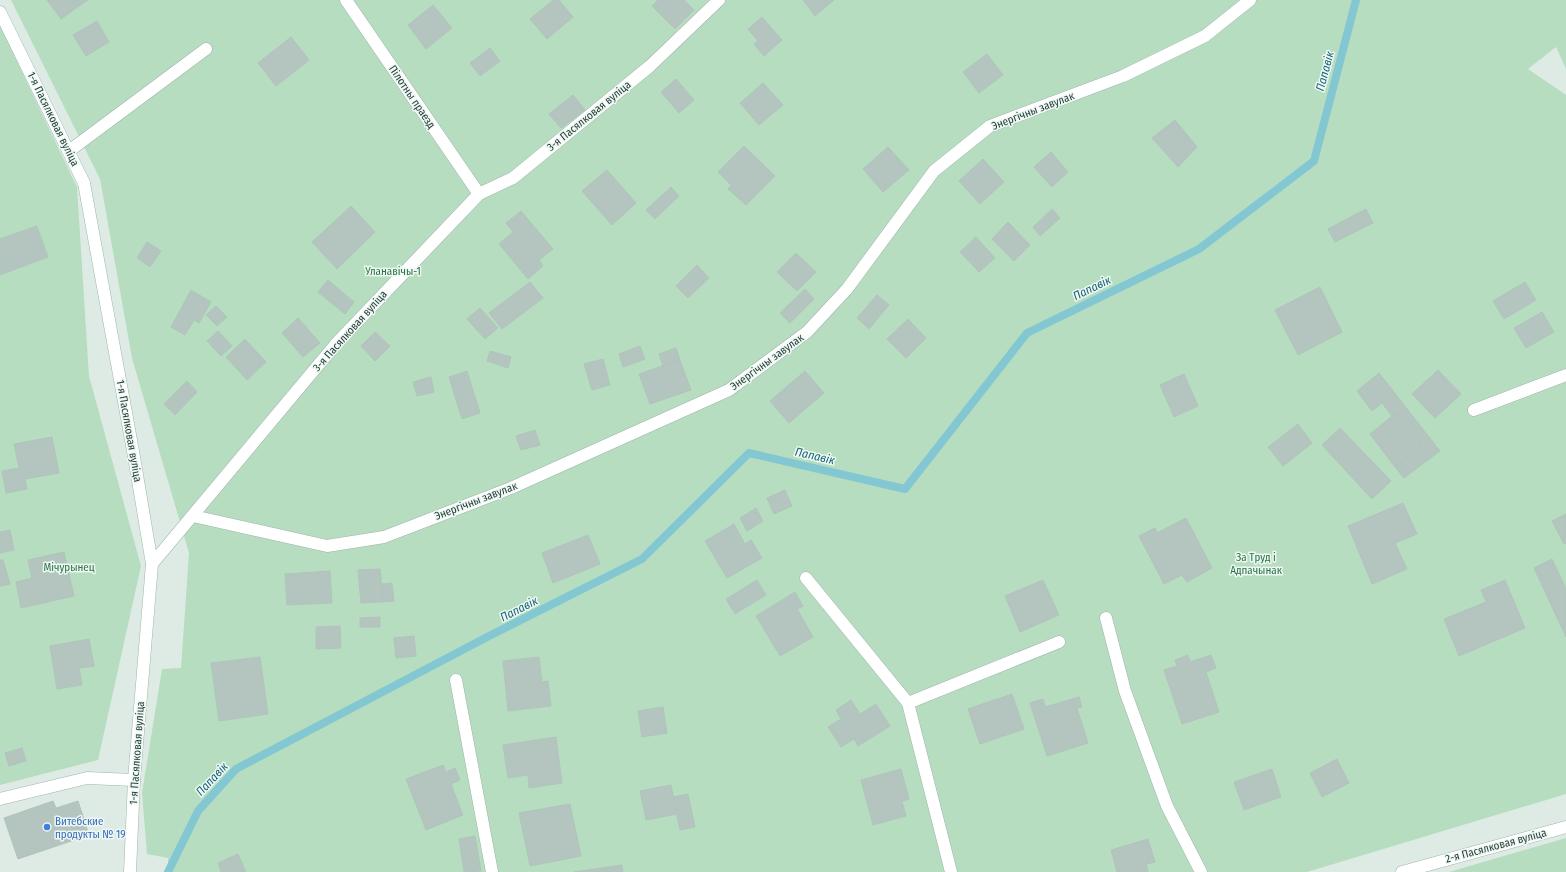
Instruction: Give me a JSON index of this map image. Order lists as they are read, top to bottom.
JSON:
{
  "streets": {
    "street": [
      "Пілотны праезд",
      "Энергічны завулак",
      "3-я Пасялковая вуліца",
      "1-я Пасялковая вуліца",
      "2-я Пасялковая вуліца"
    ]
  },
  "crossings": [
    ["Пілотны праезд", "3-я Пасялковая вуліца"],
    ["Энергічны завулак", "3-я Пасялковая вуліца"],
    ["3-я Пасялковая вуліца", "1-я Пасялковая вуліца"]
  ],
  "water": ["Папавік"],
  "parks": ["Уланавічы-1", "За Труд і Адпачынак", "Мічурынец"],
  "places": ["Витебские продукты № 19"]
}
